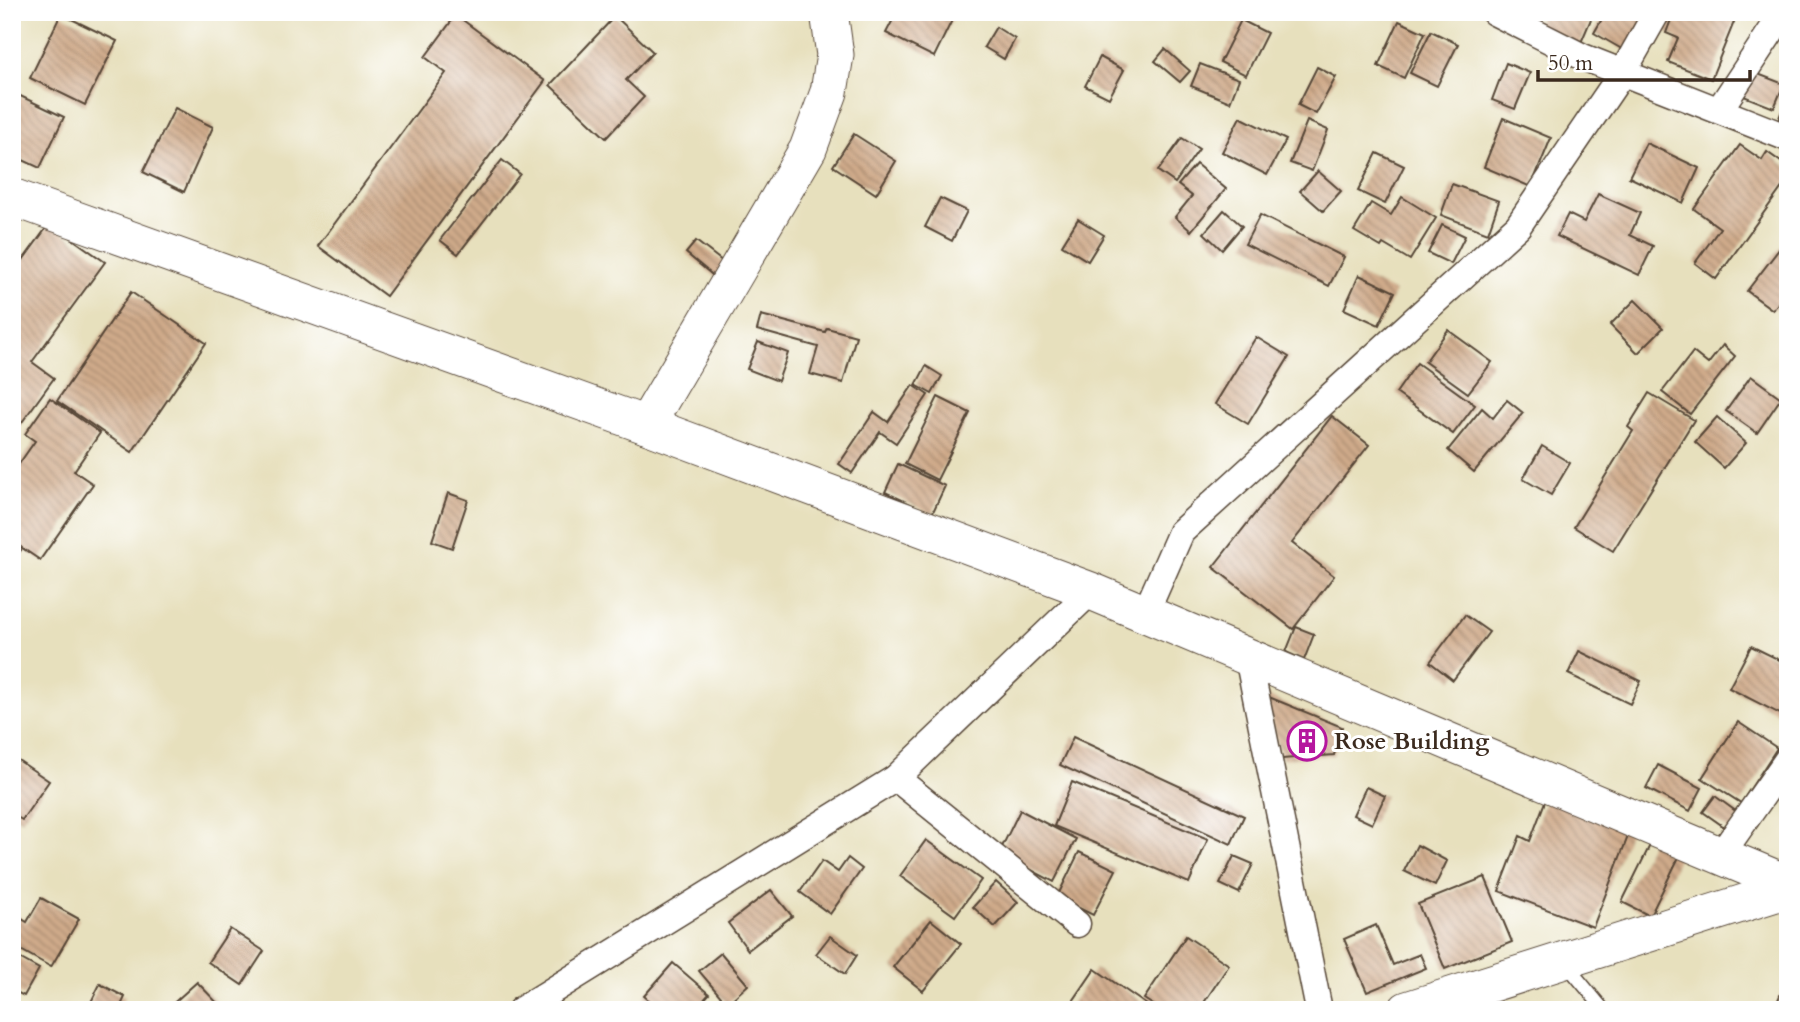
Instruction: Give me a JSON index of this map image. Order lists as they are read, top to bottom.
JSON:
{
  "places": {
    "building": ["Rose Building"]
  },
  "scale_bar": "50 m"
}
